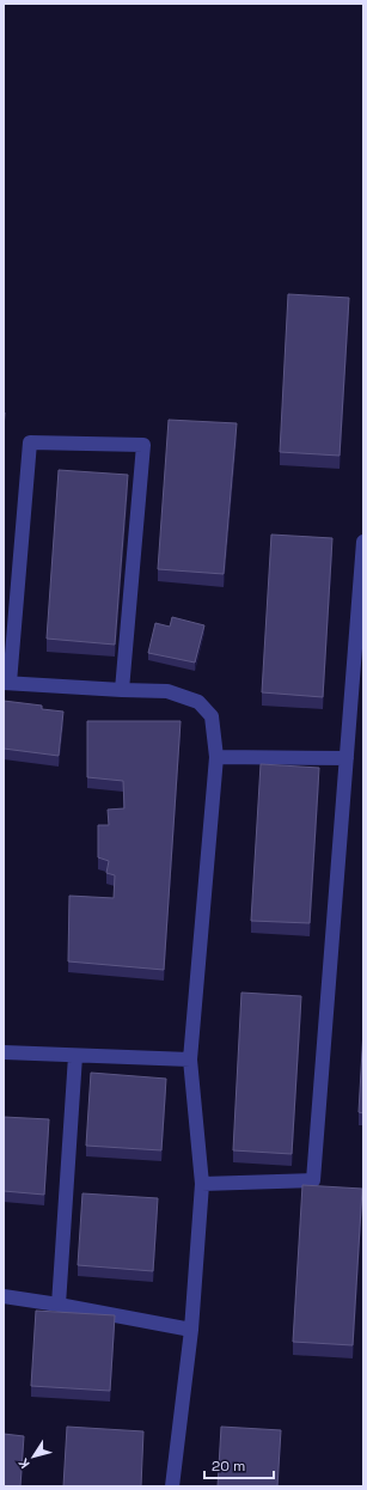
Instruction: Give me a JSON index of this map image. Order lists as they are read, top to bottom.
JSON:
{
  "scale_bar": "20 m",
  "north": "bottom left"
}
